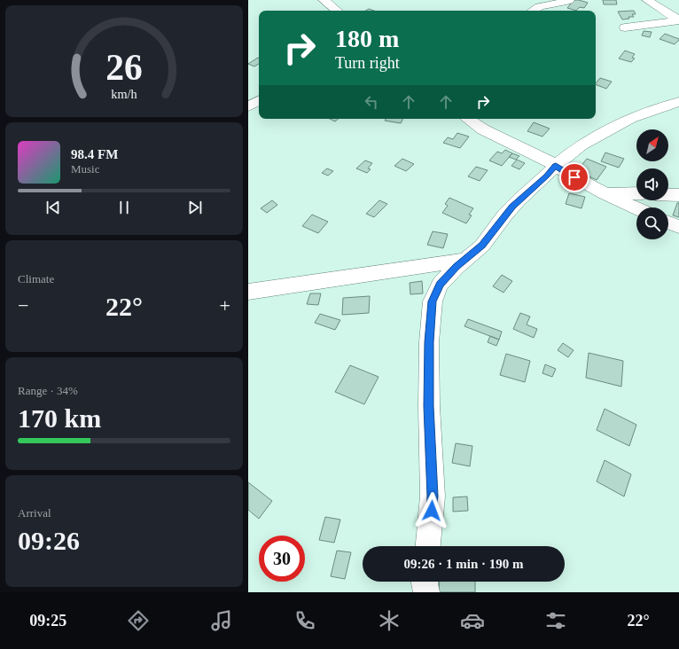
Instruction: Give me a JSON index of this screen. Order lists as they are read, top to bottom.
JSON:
{
  "north": "top right",
  "page": {
    "turn": ["180 m", "Turn right"],
    "song": ["98.4 FM", "Music"],
    "tile": [
      "Climate",
      ["Range · 34%", "170 km"],
      ["Arrival", "09:26"]
    ],
    "heat": ["−", "22°", "+"],
    "limit": "30",
    "trip": "09:26 · 1 min · 190 m",
    "tabs": ["09:25", "22°"],
    "gauge": ["26", "km/h"]
  }
}
